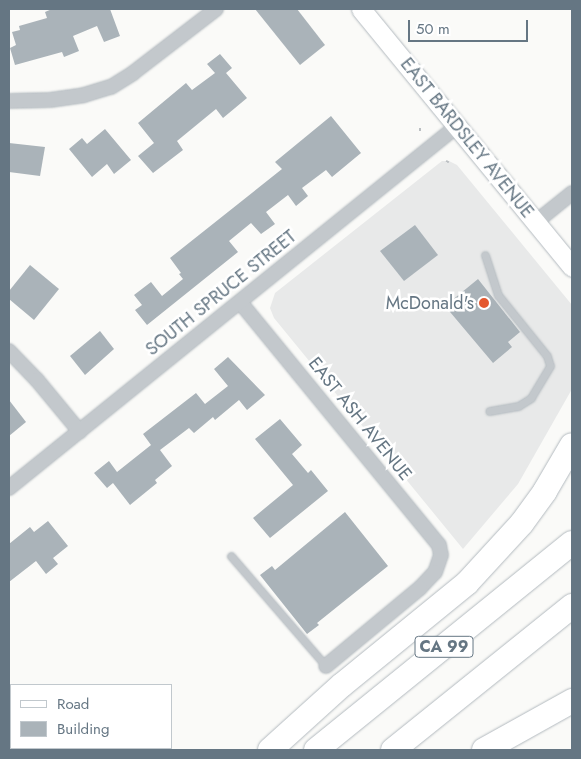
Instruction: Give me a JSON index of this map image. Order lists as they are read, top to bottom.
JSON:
{
  "streets": {
    "highway": ["CA 99"],
    "main road": ["EAST BARDSLEY AVENUE"],
    "street": ["SOUTH SPRUCE STREET", "EAST ASH AVENUE"]
  },
  "crossings": [
    ["EAST BARDSLEY AVENUE", "SOUTH SPRUCE STREET"],
    ["SOUTH SPRUCE STREET", "EAST ASH AVENUE"]
  ],
  "places": ["McDonald's"],
  "legend": ["Road", "Building"],
  "scale_bar": "50 m"
}
